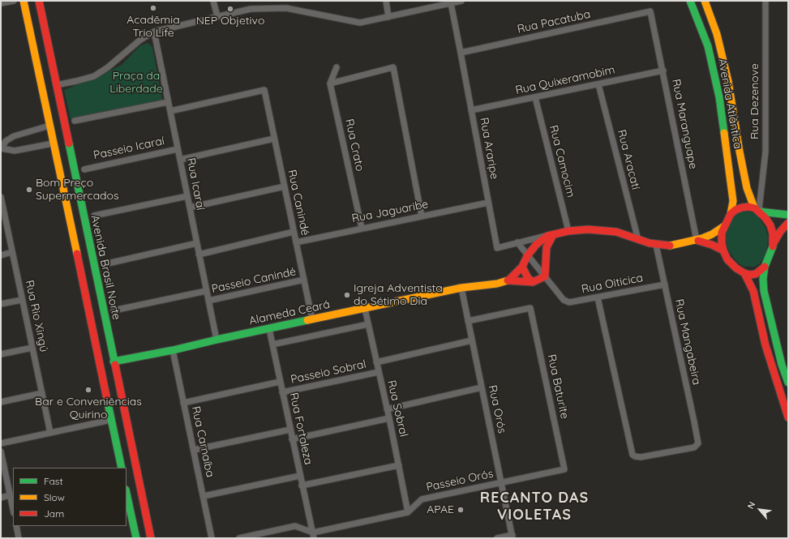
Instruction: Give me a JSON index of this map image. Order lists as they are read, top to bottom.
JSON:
{
  "streets": {
    "main road": ["Avenida Atlântica", "Avenida Brasil Norte", "Alameda Ceará"],
    "street": [
      "Rua Pacatuba",
      "Rua Quixeramobim",
      "Rua Dezenove",
      "Rua Maranguape",
      "Rua Crato",
      "Passeio Icaraí",
      "Rua Araripe",
      "Rua Aracatí",
      "Rua Camocim",
      "Rua Icaraí",
      "Rua Canindé",
      "Rua Jaguaribe",
      "Passeio Canindé",
      "Rua Oiticica",
      "Rua Rio Xingú",
      "Rua Mangabeira",
      "Passeio Sobral",
      "Rua Baturite",
      "Rua Sobral",
      "Rua Orós",
      "Rua Fortaleza",
      "Rua Carnaíba",
      "Passeio Orós"
    ]
  },
  "crossings": [
    ["Rua Pacatuba", "Rua Maranguape"],
    ["Rua Pacatuba", "Rua Araripe"],
    ["Rua Quixeramobim", "Rua Maranguape"],
    ["Rua Quixeramobim", "Rua Araripe"],
    ["Rua Quixeramobim", "Rua Aracatí"],
    ["Rua Quixeramobim", "Rua Camocim"],
    ["Rua Dezenove", "Avenida Atlântica"],
    ["Rua Crato", "Rua Jaguaribe"],
    ["Passeio Icaraí", "Rua Icaraí"],
    ["Rua Araripe", "Rua Jaguaribe"],
    ["Rua Icaraí", "Rua Canindé"],
    ["Rua Icaraí", "Passeio Canindé"],
    ["Rua Icaraí", "Alameda Ceará"],
    ["Rua Canindé", "Rua Jaguaribe"],
    ["Rua Canindé", "Passeio Canindé"],
    ["Rua Canindé", "Alameda Ceará"],
    ["Avenida Brasil Norte", "Alameda Ceará"],
    ["Rua Oiticica", "Rua Mangabeira"],
    ["Alameda Ceará", "Rua Sobral"],
    ["Alameda Ceará", "Rua Orós"],
    ["Alameda Ceará", "Rua Fortaleza"],
    ["Alameda Ceará", "Rua Carnaíba"],
    ["Passeio Sobral", "Rua Sobral"],
    ["Passeio Sobral", "Rua Fortaleza"],
    ["Rua Baturite", "Rua Orós"],
    ["Rua Baturite", "Passeio Orós"],
    ["Rua Sobral", "Passeio Orós"],
    ["Rua Orós", "Passeio Orós"]
  ],
  "districts": ["RECANTO DAS VIOLETAS"],
  "parks": ["Praça da Liberdade"],
  "places": [
    "Acadêmia Trio Life",
    "NEP Objetivo",
    "Bom Preço Supermercados",
    "Igreja Adventista do Sétimo Dia",
    "Bar e Conveniências Quirino",
    "APAE"
  ],
  "legend": ["Fast", "Slow", "Jam"],
  "north": "top left"
}
